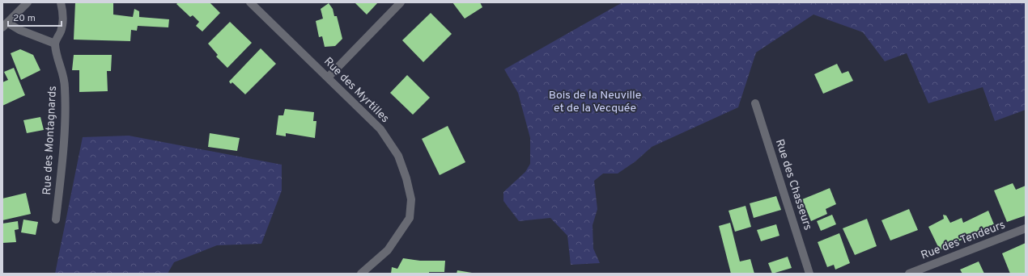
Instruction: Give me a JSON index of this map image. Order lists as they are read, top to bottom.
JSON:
{
  "streets": {
    "street": [
      "Rue des Myrtilles",
      "Rue des Montagnards",
      "Rue des Chasseurs",
      "Rue des Tendeurs"
    ]
  },
  "parks": ["Bois de la Neuville et de la Vecquée"],
  "scale_bar": "20 m"
}
